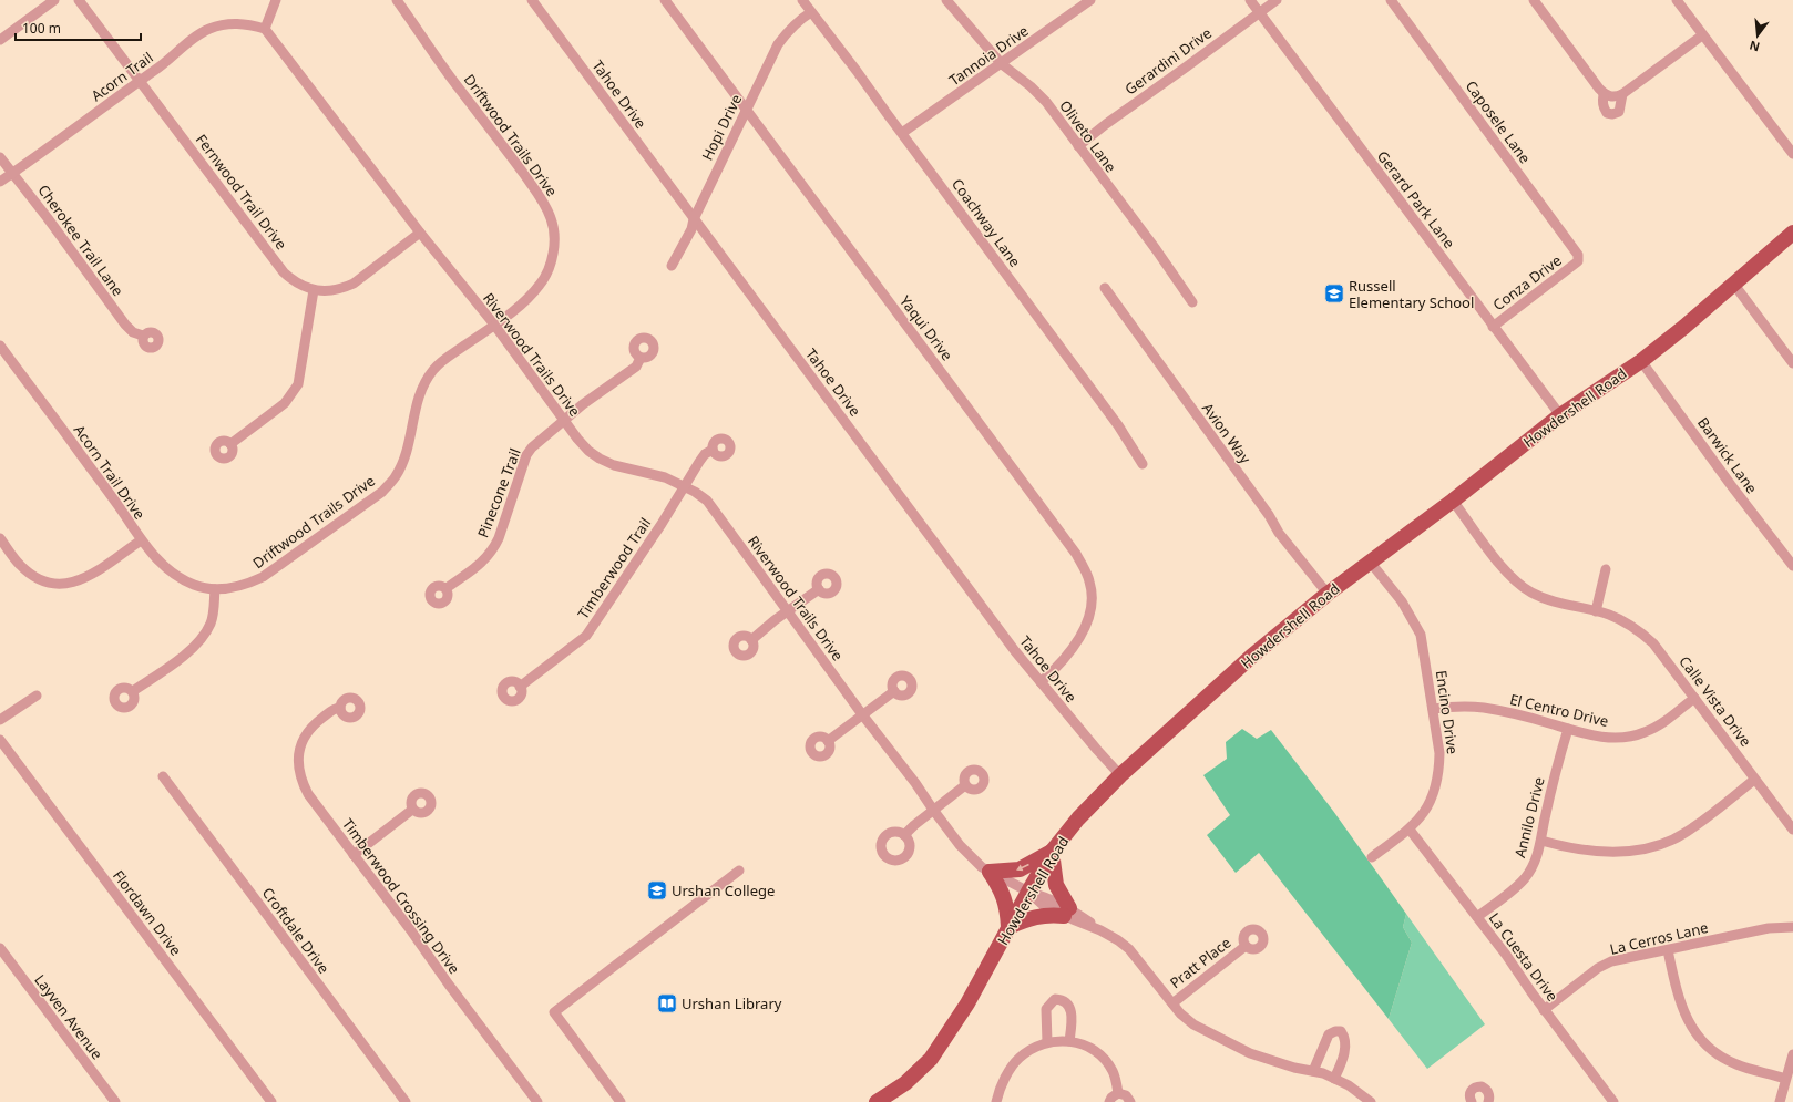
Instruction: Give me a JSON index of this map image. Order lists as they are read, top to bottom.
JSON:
{
  "streets": {
    "main road": ["Howdershell Road"],
    "street": [
      "Tannoia Drive",
      "Gerardini Drive",
      "Acorn Trail",
      "Tahoe Drive",
      "Caposele Lane",
      "Hopi Drive",
      "Driftwood Trails Drive",
      "Oliveto Lane",
      "Fernwood Trail Drive",
      "Gerard Park Lane",
      "Coachway Lane",
      "Cherokee Trail Lane",
      "Conza Drive",
      "Yaqui Drive",
      "Riverwood Trails Drive",
      "Avion Way",
      "Barwick Lane",
      "Acorn Trail Drive",
      "Pinecone Trail",
      "Timberwood Trail",
      "Calle Vista Drive",
      "El Centro Drive",
      "Encino Drive",
      "Annilo Drive",
      "Timberwood Crossing Drive",
      "Flordawn Drive",
      "Croftdale Drive",
      "La Cerros Lane",
      "La Cuesta Drive",
      "Pratt Place",
      "Layven Avenue"
    ]
  },
  "crossings": [
    ["Tannoia Drive", "Oliveto Lane"],
    ["Tannoia Drive", "Coachway Lane"],
    ["Gerardini Drive", "Oliveto Lane"],
    ["Gerardini Drive", "Gerard Park Lane"],
    ["Acorn Trail", "Fernwood Trail Drive"],
    ["Acorn Trail", "Cherokee Trail Lane"],
    ["Acorn Trail", "Riverwood Trails Drive"],
    ["Tahoe Drive", "Hopi Drive"],
    ["Tahoe Drive", "Yaqui Drive"],
    ["Tahoe Drive", "Howdershell Road"],
    ["Caposele Lane", "Conza Drive"],
    ["Hopi Drive", "Coachway Lane"],
    ["Hopi Drive", "Yaqui Drive"],
    ["Driftwood Trails Drive", "Riverwood Trails Drive"],
    ["Driftwood Trails Drive", "Acorn Trail Drive"],
    ["Fernwood Trail Drive", "Riverwood Trails Drive"],
    ["Gerard Park Lane", "Conza Drive"],
    ["Gerard Park Lane", "Howdershell Road"],
    ["Riverwood Trails Drive", "Howdershell Road"],
    ["Riverwood Trails Drive", "Pinecone Trail"],
    ["Riverwood Trails Drive", "Timberwood Trail"],
    ["Riverwood Trails Drive", "Pratt Place"],
    ["Howdershell Road", "Avion Way"],
    ["Howdershell Road", "Barwick Lane"],
    ["Howdershell Road", "Calle Vista Drive"],
    ["Howdershell Road", "Encino Drive"],
    ["Calle Vista Drive", "El Centro Drive"],
    ["El Centro Drive", "Encino Drive"],
    ["El Centro Drive", "Annilo Drive"],
    ["Encino Drive", "La Cuesta Drive"],
    ["Annilo Drive", "La Cuesta Drive"],
    ["La Cerros Lane", "La Cuesta Drive"]
  ],
  "places": {
    "school or university": ["Russell Elementary School", "Urshan College"],
    "library": ["Urshan Library"]
  },
  "scale_bar": "100 m",
  "north": "bottom"
}
